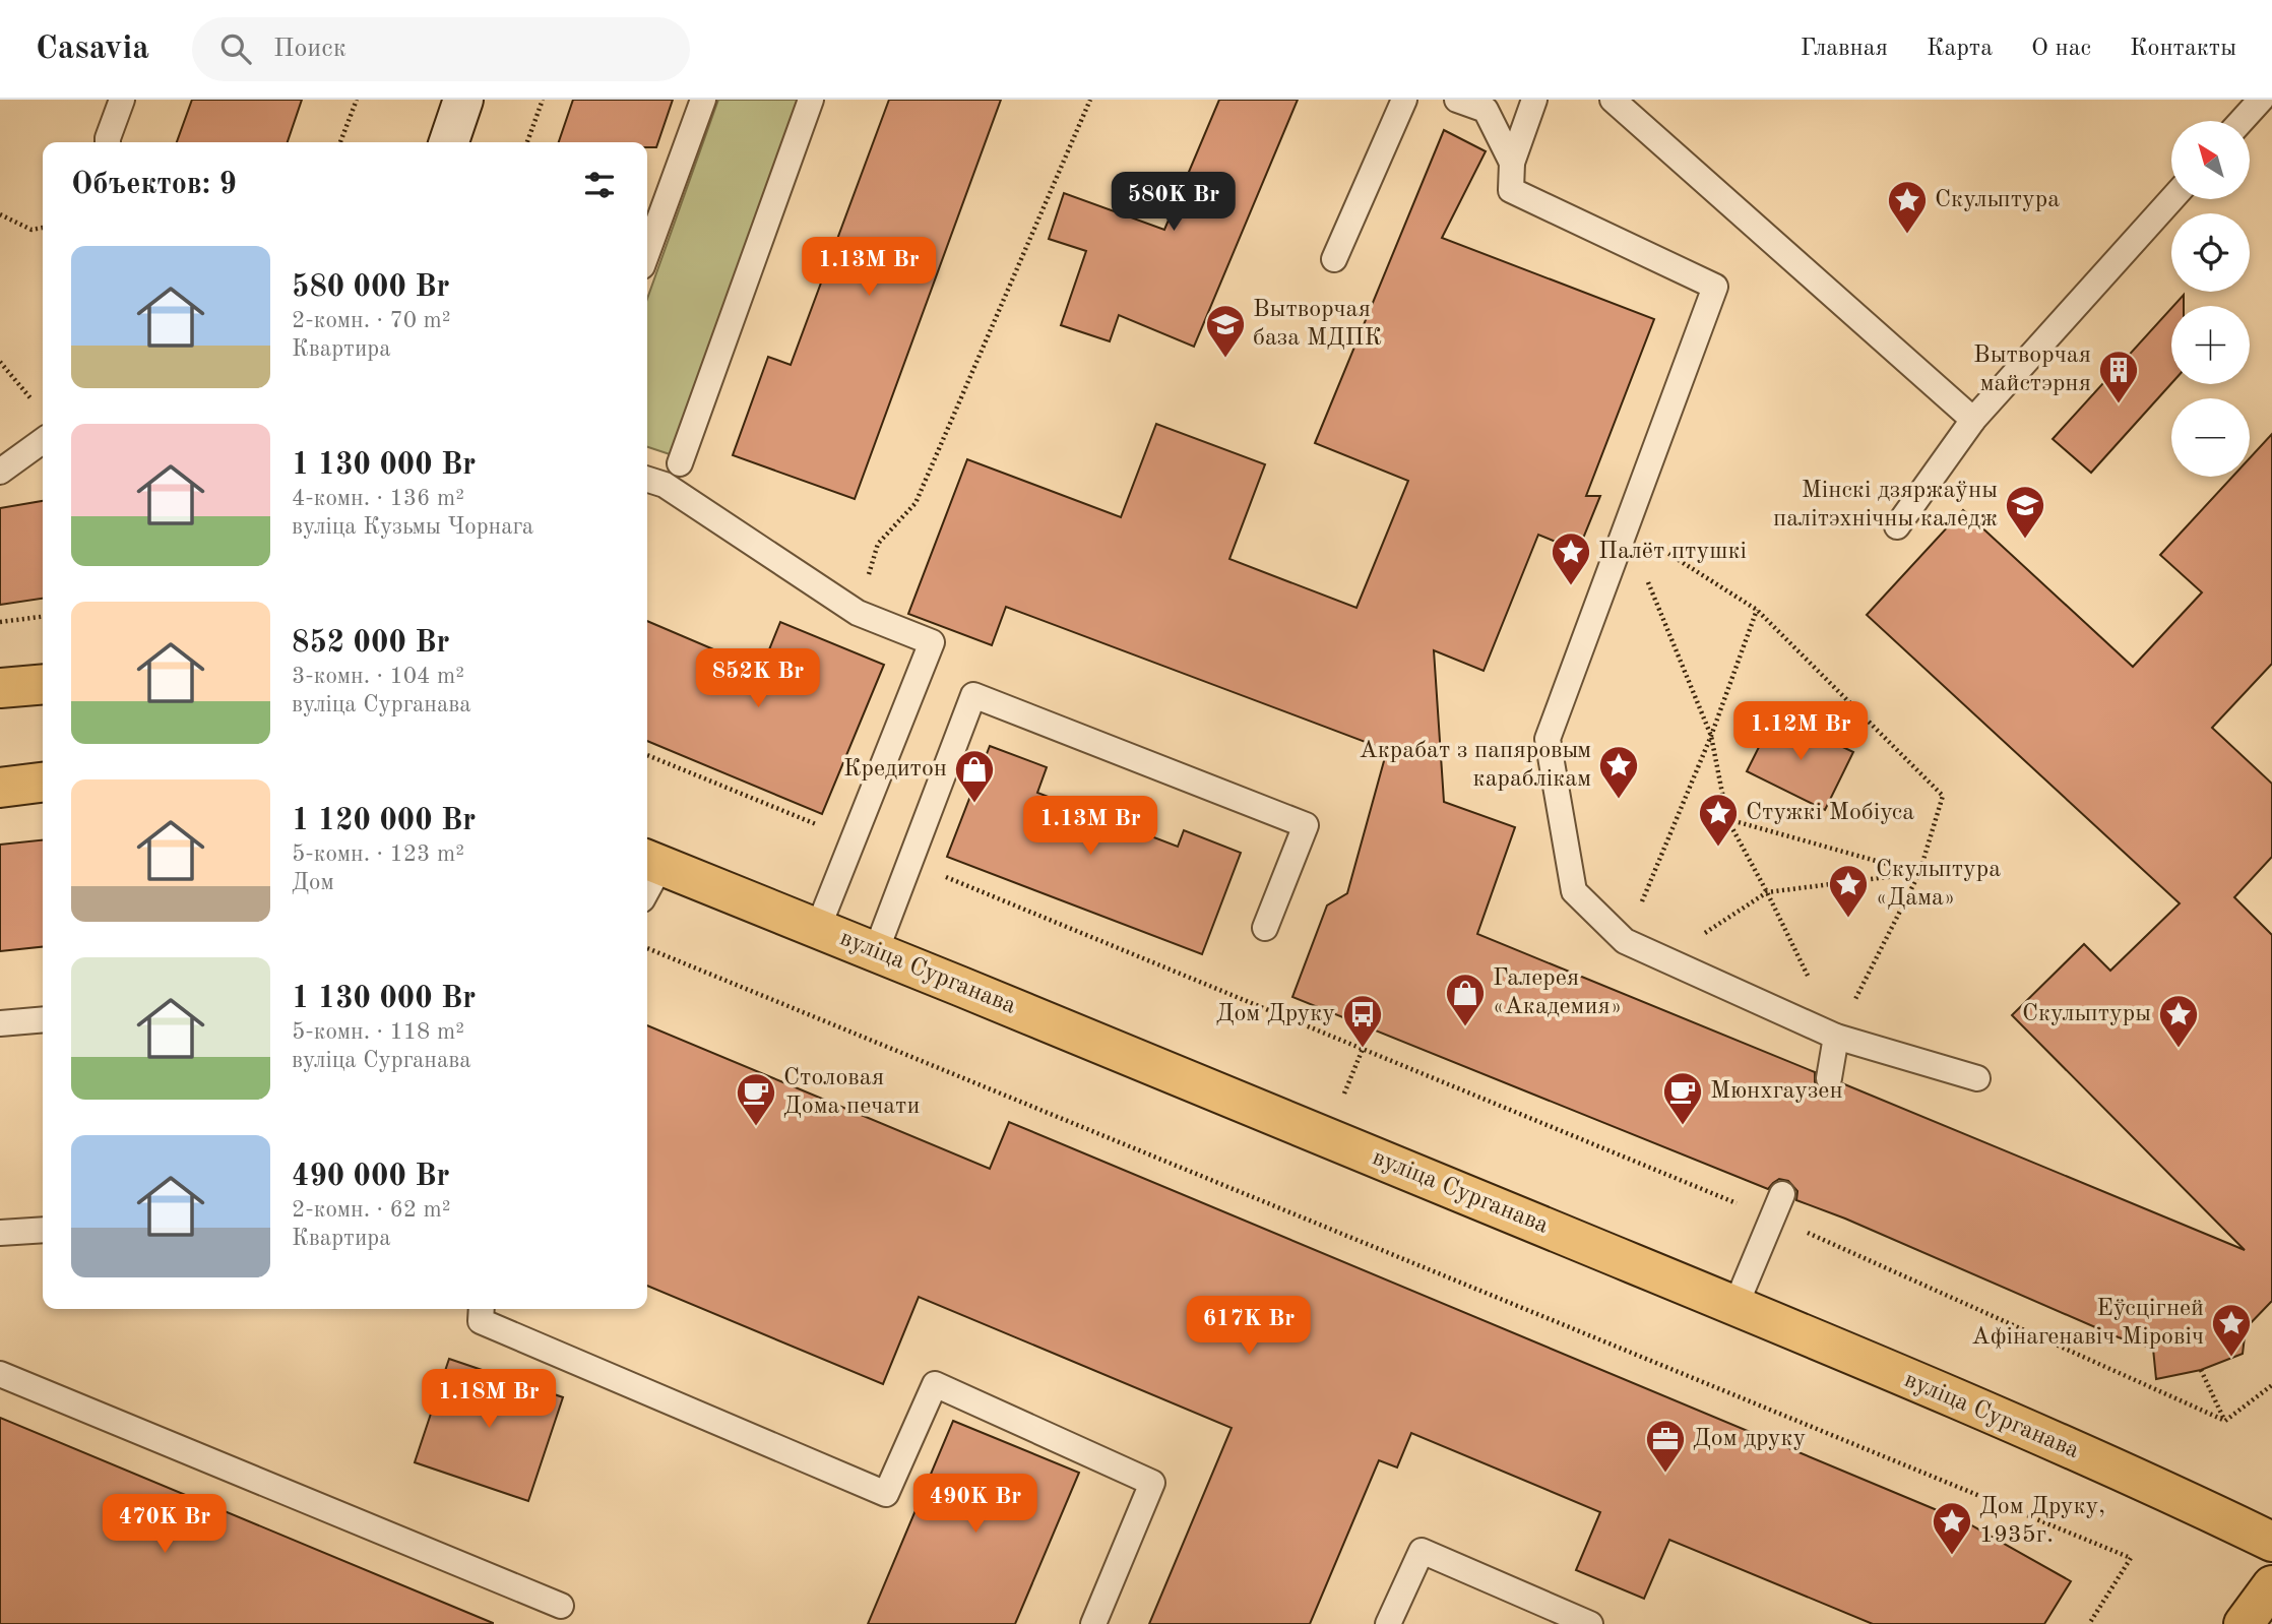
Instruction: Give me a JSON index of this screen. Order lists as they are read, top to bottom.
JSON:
{
  "streets": {
    "main road": ["вуліца Сурганава"]
  },
  "places": {
    "place": [
      "Скульптура",
      "Палёт птушкі",
      "Акрабат з папяровым караблікам",
      "Стужкі Мобіуса",
      "Скульптура «Дама»",
      "Скульптуры",
      "Еўсцігней Афінагенавіч Міровіч",
      "Дом Друку, 1935г."
    ],
    "school or university": ["Вытворчая база МДПК", "Мінскі дзяржаўны палітэхнічны каледж"],
    "building": ["Вытворчая майстэрня"],
    "shop": ["Кредитон", "Галерея «Академия»"],
    "bus stop": ["Дом Друку"],
    "cafe": ["Мюнхгаузен", "Столовая Дома печати"],
    "office": ["Дом друку"]
  },
  "north": "top left",
  "page": {
    "header": "Casavia",
    "search": "Поиск",
    "nav": [
      "Главная",
      "Карта",
      "О нас",
      "Контакты"
    ],
    "map_buttons": ["+", "−"],
    "heading": "Объектов: 9",
    "price": [
      "580K Br",
      "1.13M Br",
      "852K Br",
      "1.12M Br",
      "1.13M Br",
      "617K Br",
      "1.18M Br",
      "490K Br",
      "470K Br"
    ],
    "list": [
      {
        "name": "580 000 Br",
        "note": "2-комн. · 70 m² · Квартира"
      },
      {
        "name": "1 130 000 Br",
        "note": "4-комн. · 136 m² · вуліца Кузьмы Чорнага"
      },
      {
        "name": "852 000 Br",
        "note": "3-комн. · 104 m² · вуліца Сурганава"
      },
      {
        "name": "1 120 000 Br",
        "note": "5-комн. · 123 m² · Дом"
      },
      {
        "name": "1 130 000 Br",
        "note": "5-комн. · 118 m² · вуліца Сурганава"
      },
      {
        "name": "490 000 Br",
        "note": "2-комн. · 62 m² · Квартира"
      }
    ]
  }
}
